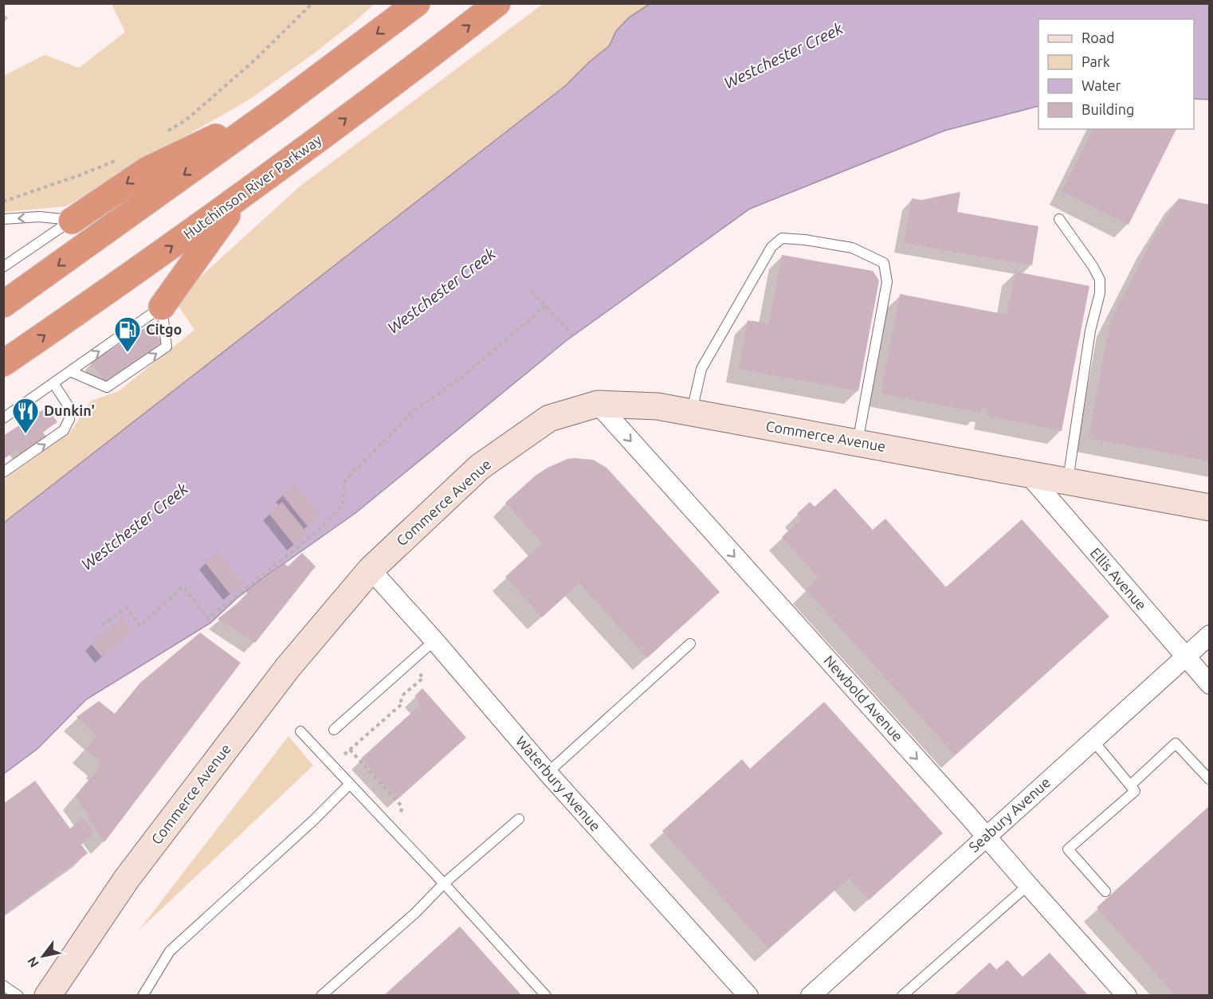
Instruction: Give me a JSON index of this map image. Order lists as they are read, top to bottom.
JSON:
{
  "streets": {
    "highway": ["Hutchinson River Parkway"],
    "main road": ["Commerce Avenue"],
    "street": [
      "Ellis Avenue",
      "Newbold Avenue",
      "Waterbury Avenue",
      "Seabury Avenue"
    ]
  },
  "crossings": [
    ["Commerce Avenue", "Ellis Avenue"],
    ["Commerce Avenue", "Newbold Avenue"],
    ["Commerce Avenue", "Waterbury Avenue"],
    ["Ellis Avenue", "Seabury Avenue"],
    ["Newbold Avenue", "Seabury Avenue"]
  ],
  "one_way": ["Newbold Avenue"],
  "water": ["Westchester Creek"],
  "places": {
    "fuel station": ["Citgo"],
    "restaurant": ["Dunkin'"]
  },
  "legend": [
    "Road",
    "Park",
    "Water",
    "Building"
  ],
  "north": "bottom left"
}
